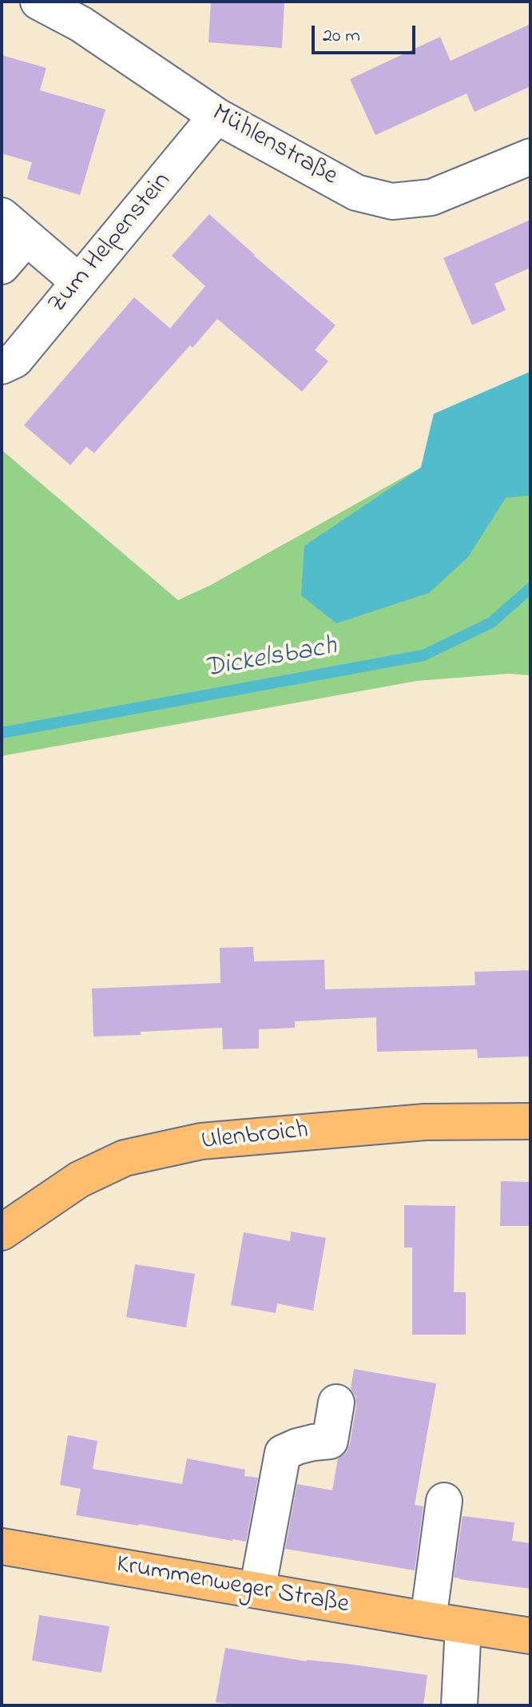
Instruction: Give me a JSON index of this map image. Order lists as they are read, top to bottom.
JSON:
{
  "streets": {
    "main road": ["Ulenbroich", "Krummenweger Straße"],
    "street": ["Mühlenstraße", "Zum Helpenstein"]
  },
  "crossings": [
    ["Mühlenstraße", "Zum Helpenstein"]
  ],
  "water": ["Dickelsbach"],
  "scale_bar": "20 m"
}
